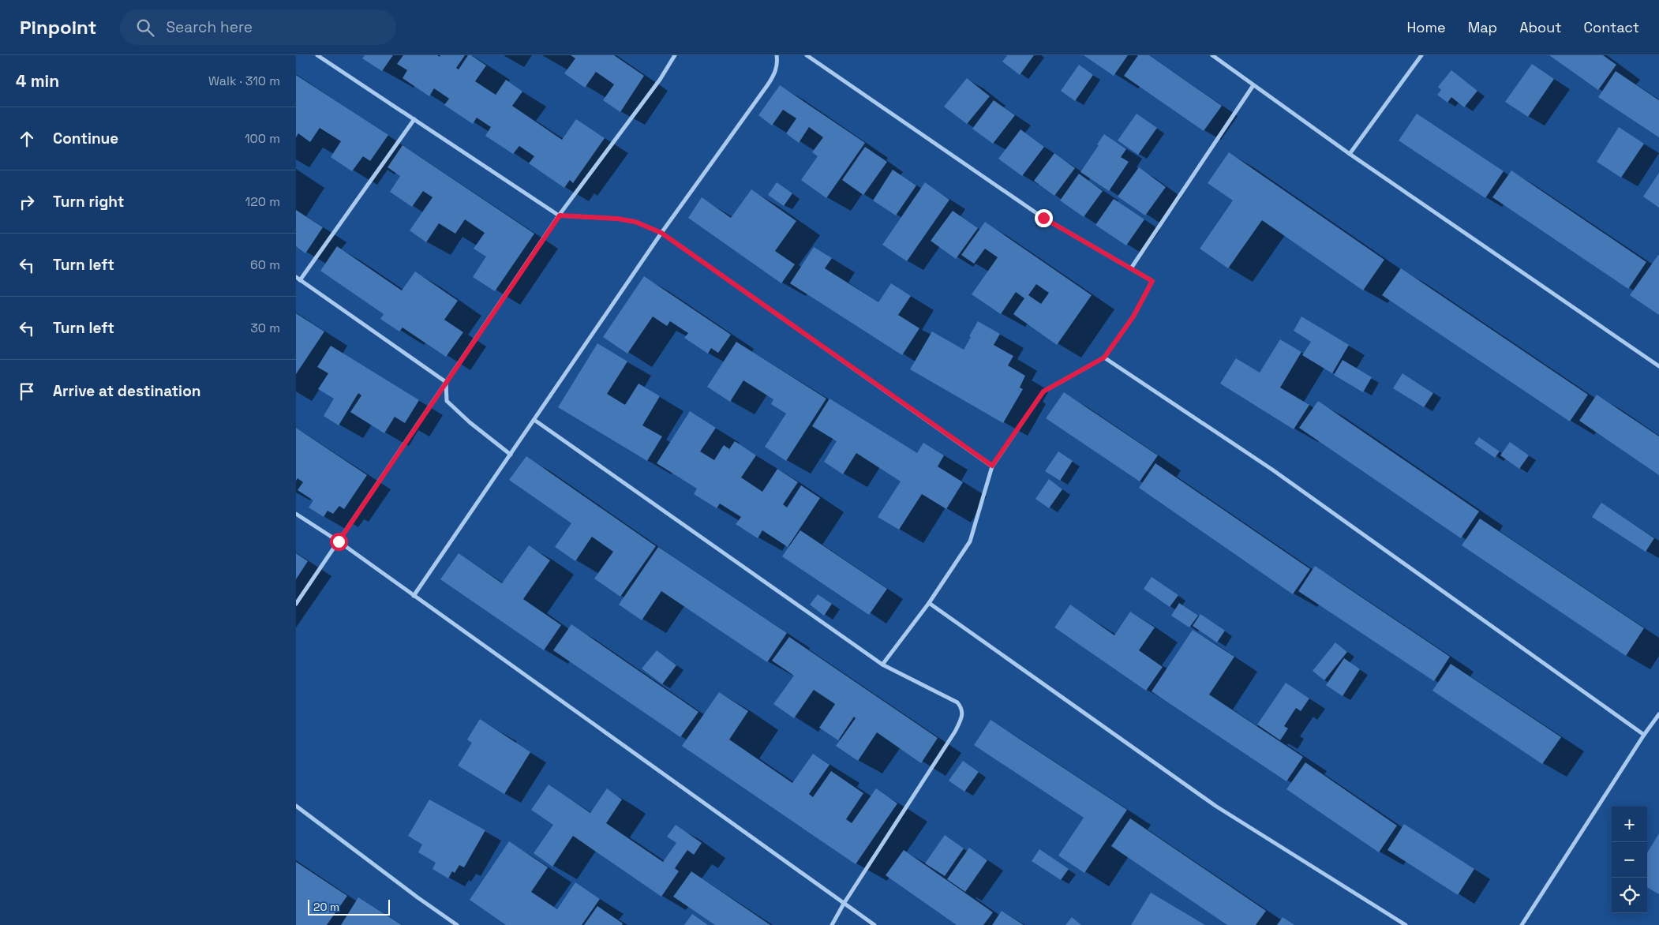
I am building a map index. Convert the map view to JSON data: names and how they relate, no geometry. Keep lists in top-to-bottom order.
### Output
{
  "scale_bar": "20 m",
  "page": {
    "header": "Pinpoint",
    "search": "Search here",
    "nav": [
      "Home",
      "Map",
      "About",
      "Contact"
    ],
    "heading": ["4 min", "Walk · 310 m"],
    "list": [
      ["Continue", "100 m"],
      ["Turn right", "120 m"],
      ["Turn left", "60 m"],
      ["Turn left", "30 m"],
      "Arrive at destination"
    ],
    "map_buttons": ["+", "−"],
    "scale": "20 m"
  }
}
